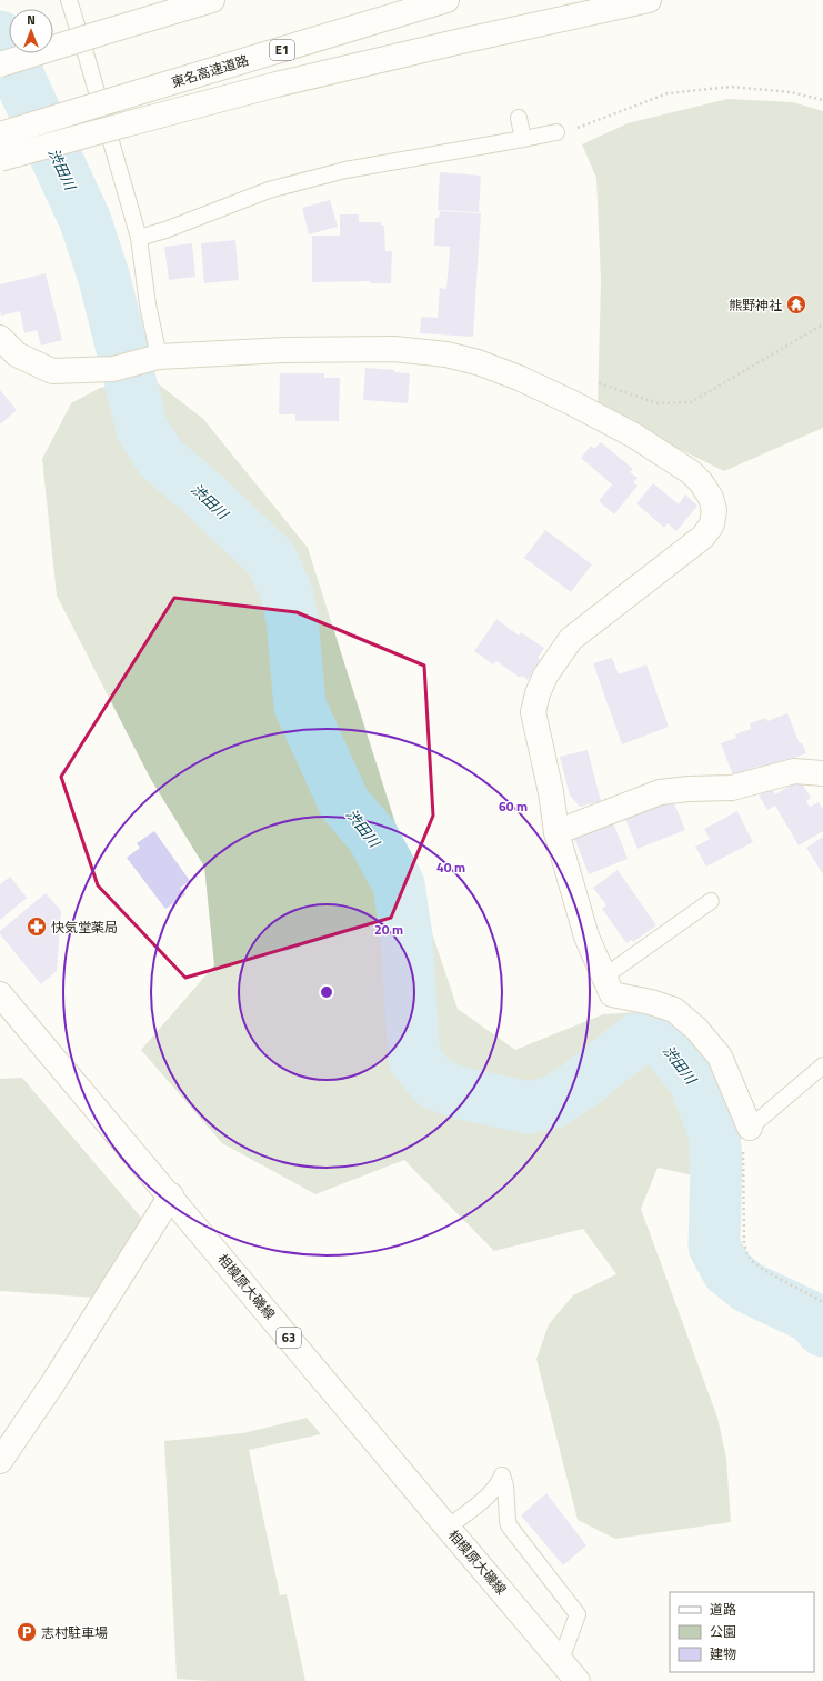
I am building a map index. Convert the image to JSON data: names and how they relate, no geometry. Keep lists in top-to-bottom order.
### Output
{
  "streets": {
    "main road": [
      "E1",
      "東名高速道路",
      "相模原大磯線",
      "63"
    ]
  },
  "water": ["渋田川"],
  "places": {
    "temple": ["熊野神社"],
    "pharmacy": ["快気堂薬局"],
    "parking": ["志村駐車場"]
  },
  "legend": ["道路", "公園", "建物"],
  "north": "top",
  "rings": ["60 m", "40 m", "20 m"]
}
